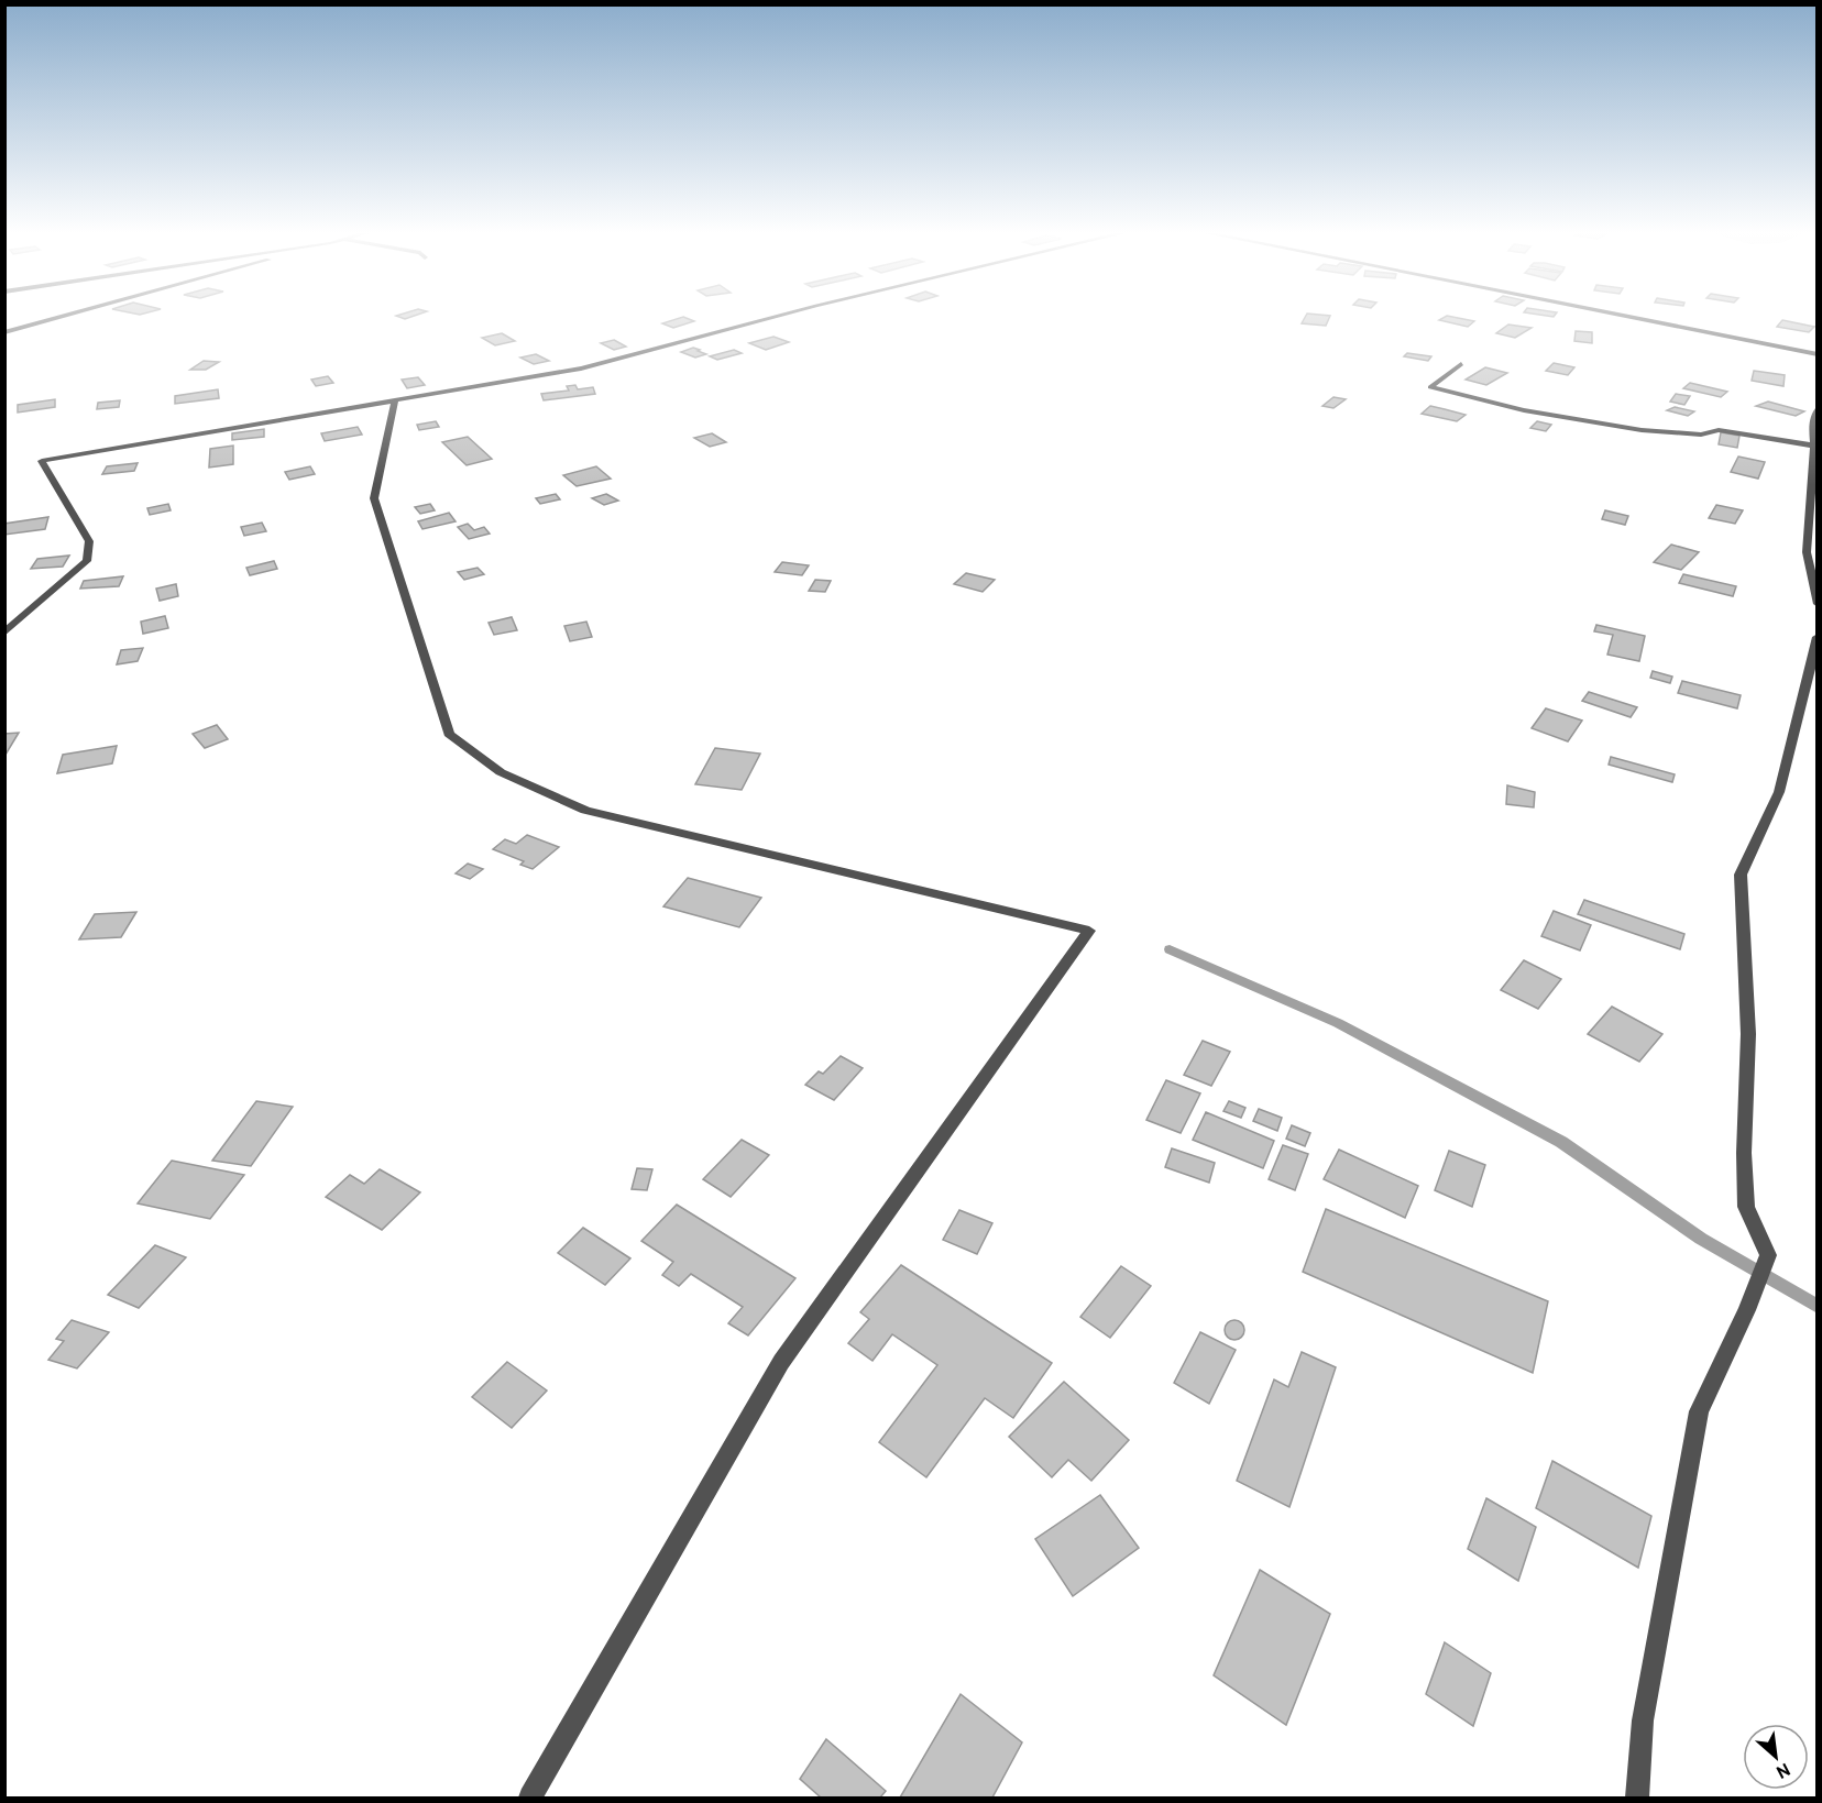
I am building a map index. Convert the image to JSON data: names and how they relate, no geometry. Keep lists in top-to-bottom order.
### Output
{
  "north": "bottom right"
}
